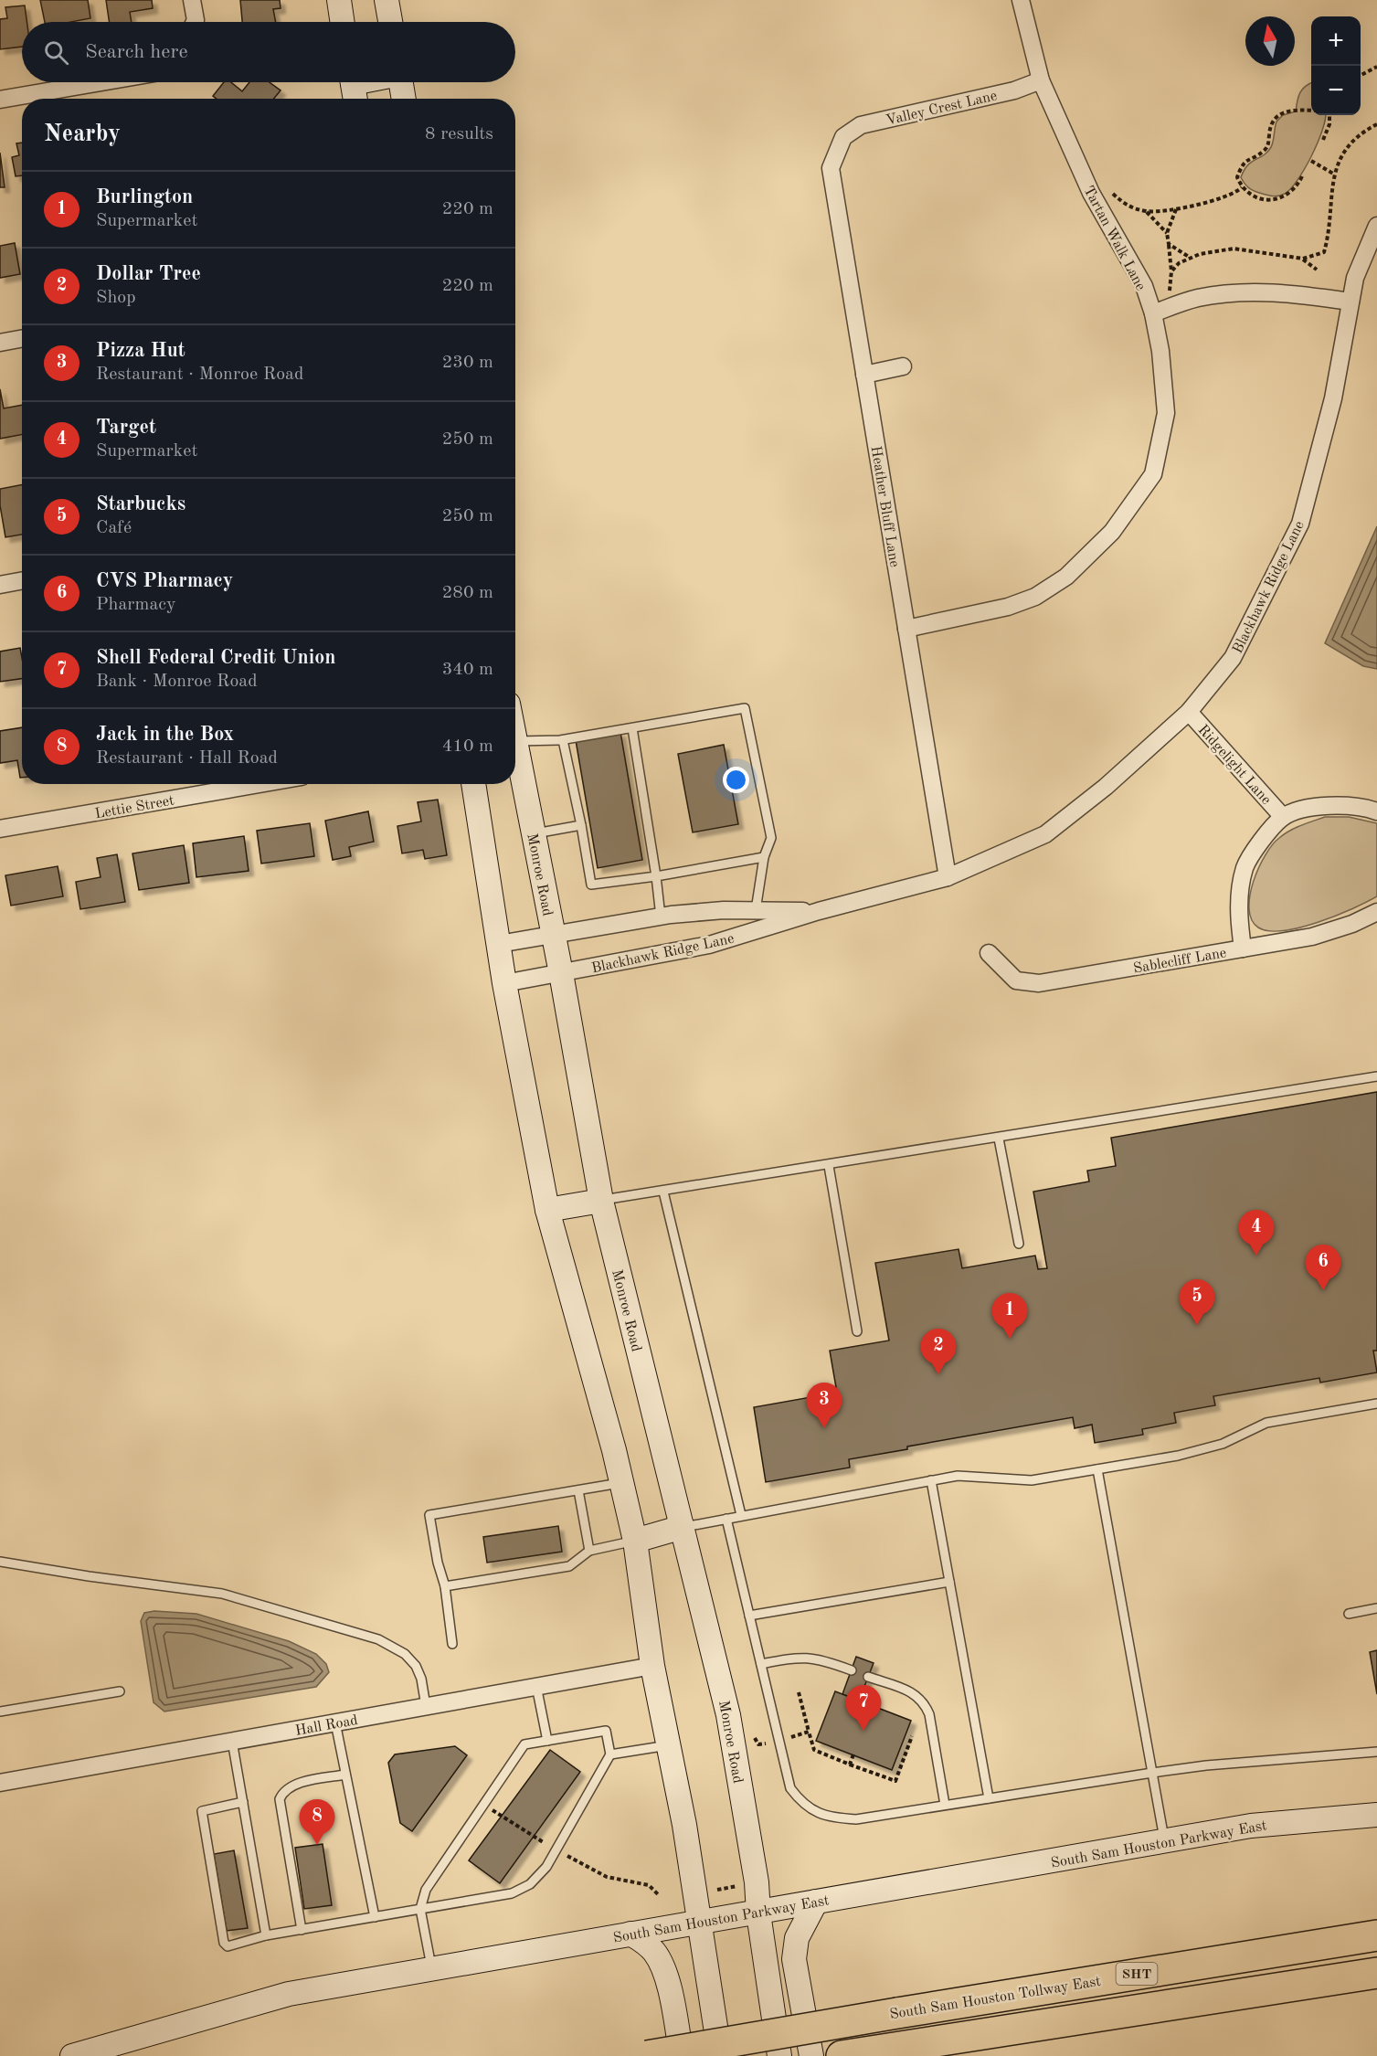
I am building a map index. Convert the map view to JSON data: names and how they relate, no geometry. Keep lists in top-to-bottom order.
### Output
{
  "streets": {
    "highway": ["SHT", "South Sam Houston Tollway East"],
    "main road": ["Monroe Road", "South Sam Houston Parkway East"],
    "street": [
      "Valley Crest Lane",
      "Tartan Walk Lane",
      "Heather Bluff Lane",
      "Blackhawk Ridge Lane",
      "Ridgelight Lane",
      "Lettie Street",
      "Sablecliff Lane",
      "Hall Road"
    ]
  },
  "crossings": [
    ["Valley Crest Lane", "Tartan Walk Lane"],
    ["Valley Crest Lane", "Heather Bluff Lane"],
    ["Tartan Walk Lane", "Heather Bluff Lane"],
    ["Heather Bluff Lane", "Blackhawk Ridge Lane"],
    ["Blackhawk Ridge Lane", "Ridgelight Lane"],
    ["Blackhawk Ridge Lane", "Monroe Road"],
    ["Monroe Road", "South Sam Houston Parkway East"]
  ],
  "north": "top",
  "page": {
    "map_buttons": ["+", "−"],
    "search": "Search here",
    "heading": ["Nearby", "8 results"],
    "list": [
      {
        "mark": "1",
        "name": "Burlington",
        "note": "Supermarket",
        "value": "220 m"
      },
      {
        "mark": "2",
        "name": "Dollar Tree",
        "note": "Shop",
        "value": "220 m"
      },
      {
        "mark": "3",
        "name": "Pizza Hut",
        "note": "Restaurant · Monroe Road",
        "value": "230 m"
      },
      {
        "mark": "4",
        "name": "Target",
        "note": "Supermarket",
        "value": "250 m"
      },
      {
        "mark": "5",
        "name": "Starbucks",
        "note": "Café",
        "value": "250 m"
      },
      {
        "mark": "6",
        "name": "CVS Pharmacy",
        "note": "Pharmacy",
        "value": "280 m"
      },
      {
        "mark": "7",
        "name": "Shell Federal Credit Union",
        "note": "Bank · Monroe Road",
        "value": "340 m"
      },
      {
        "mark": "8",
        "name": "Jack in the Box",
        "note": "Restaurant · Hall Road",
        "value": "410 m"
      }
    ],
    "pins": [
      "4",
      "6",
      "5",
      "1",
      "2",
      "3",
      "7",
      "8"
    ]
  }
}
